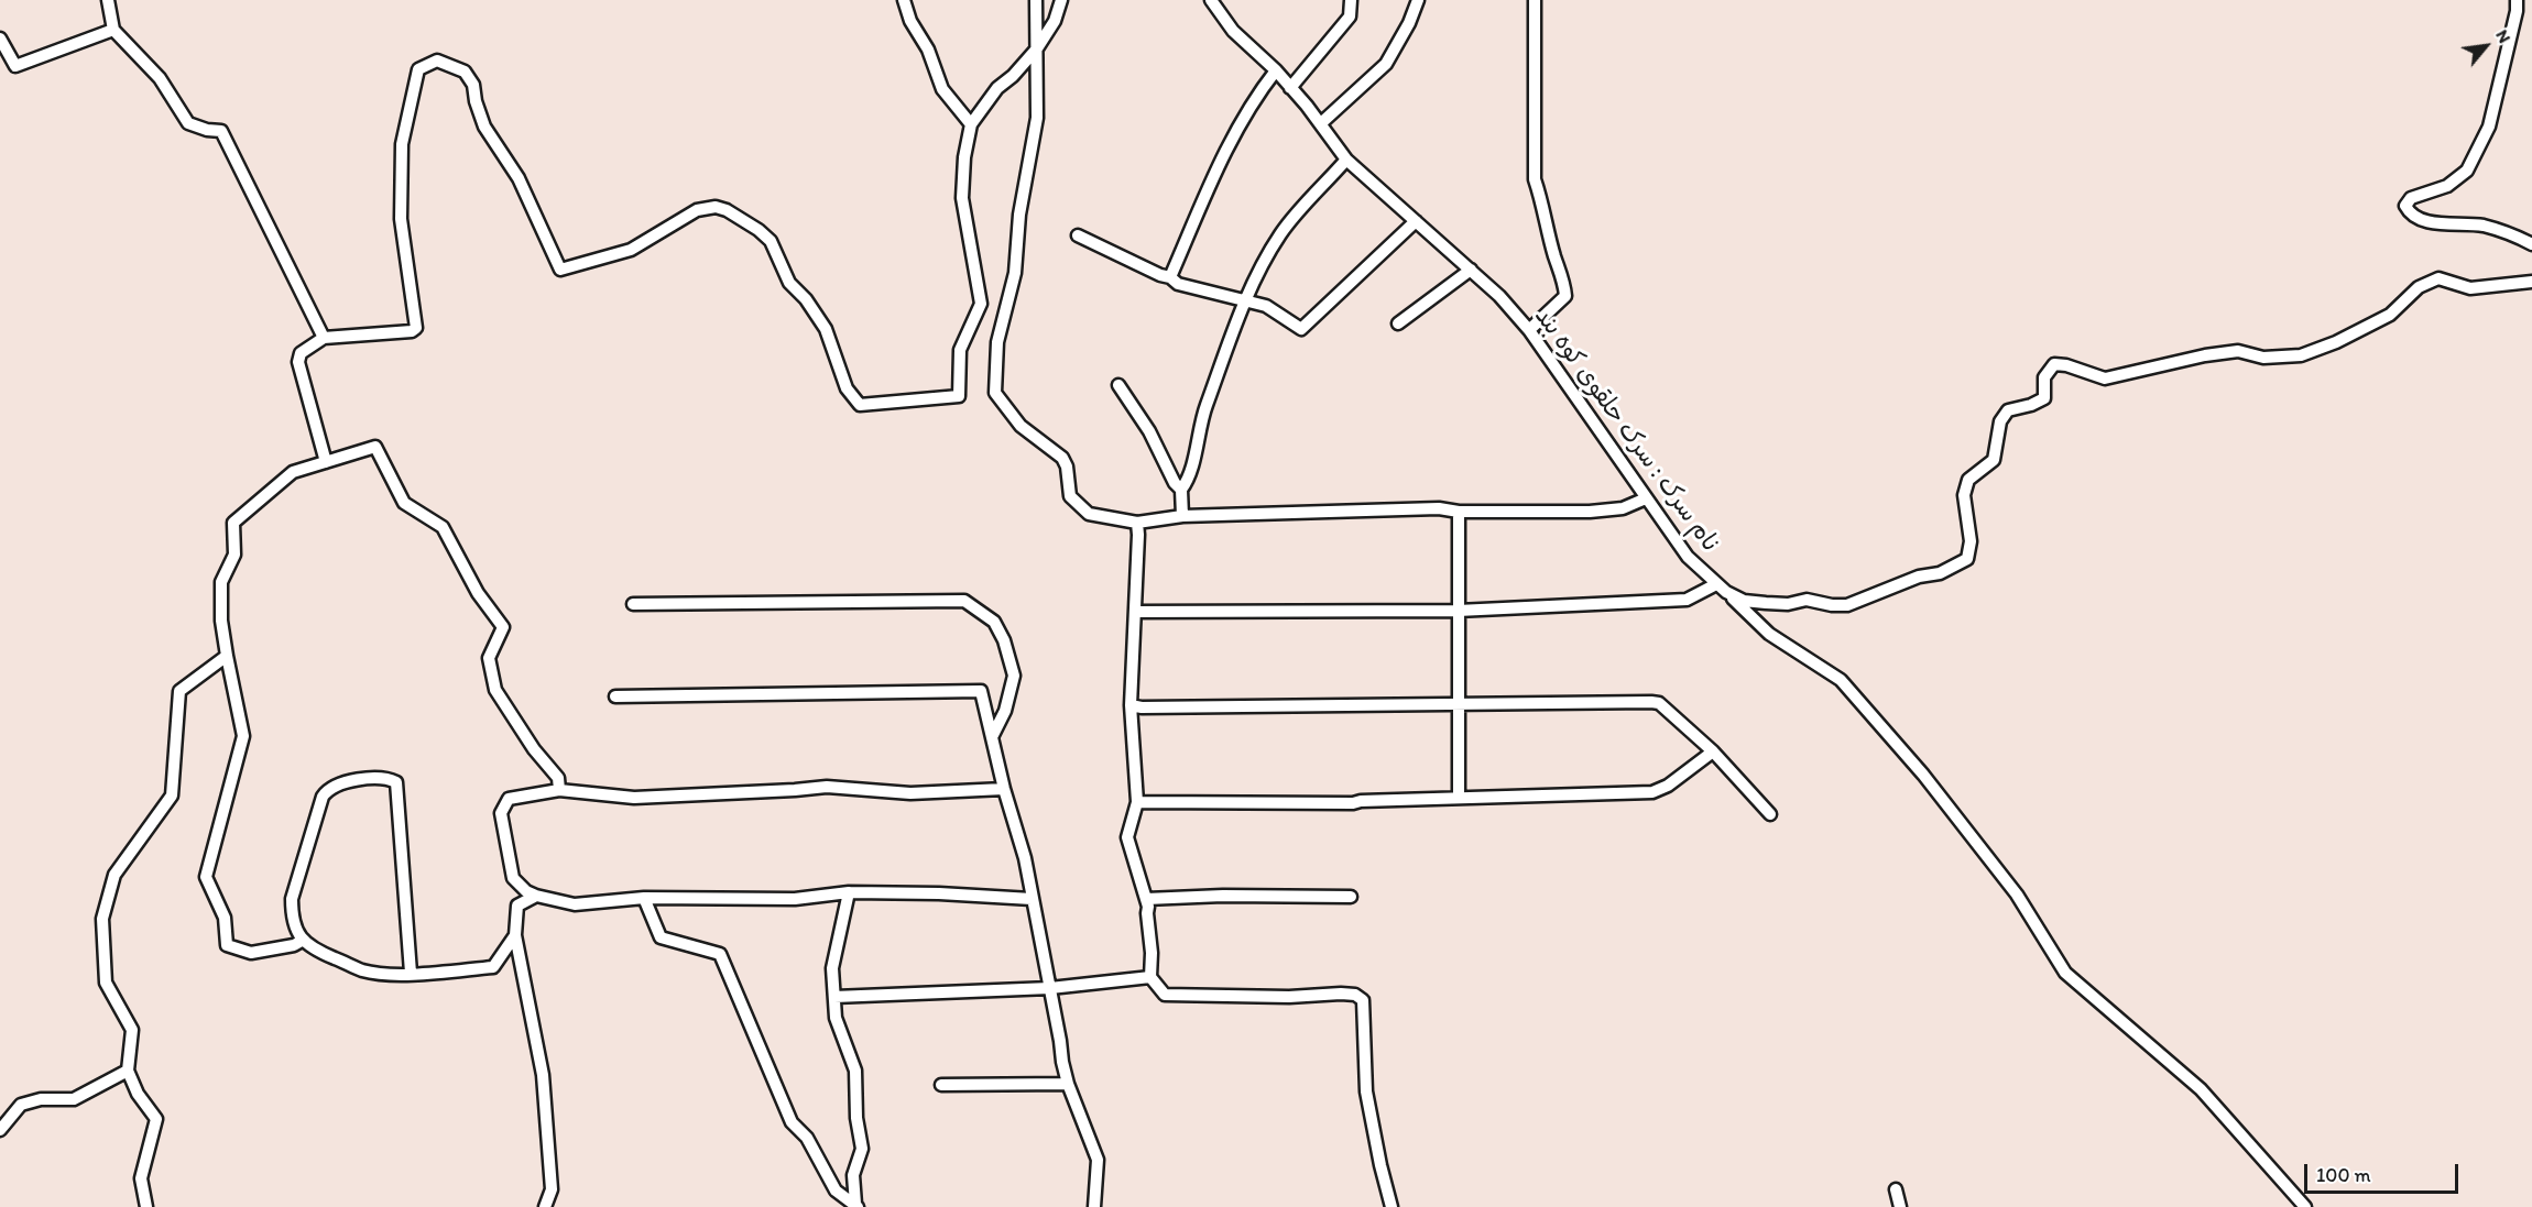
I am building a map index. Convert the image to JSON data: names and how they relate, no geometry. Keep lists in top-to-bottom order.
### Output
{
  "streets": {
    "street": ["نام سرک : سرک حلقوی کوه بند"]
  },
  "scale_bar": "100 m",
  "north": "top right"
}
